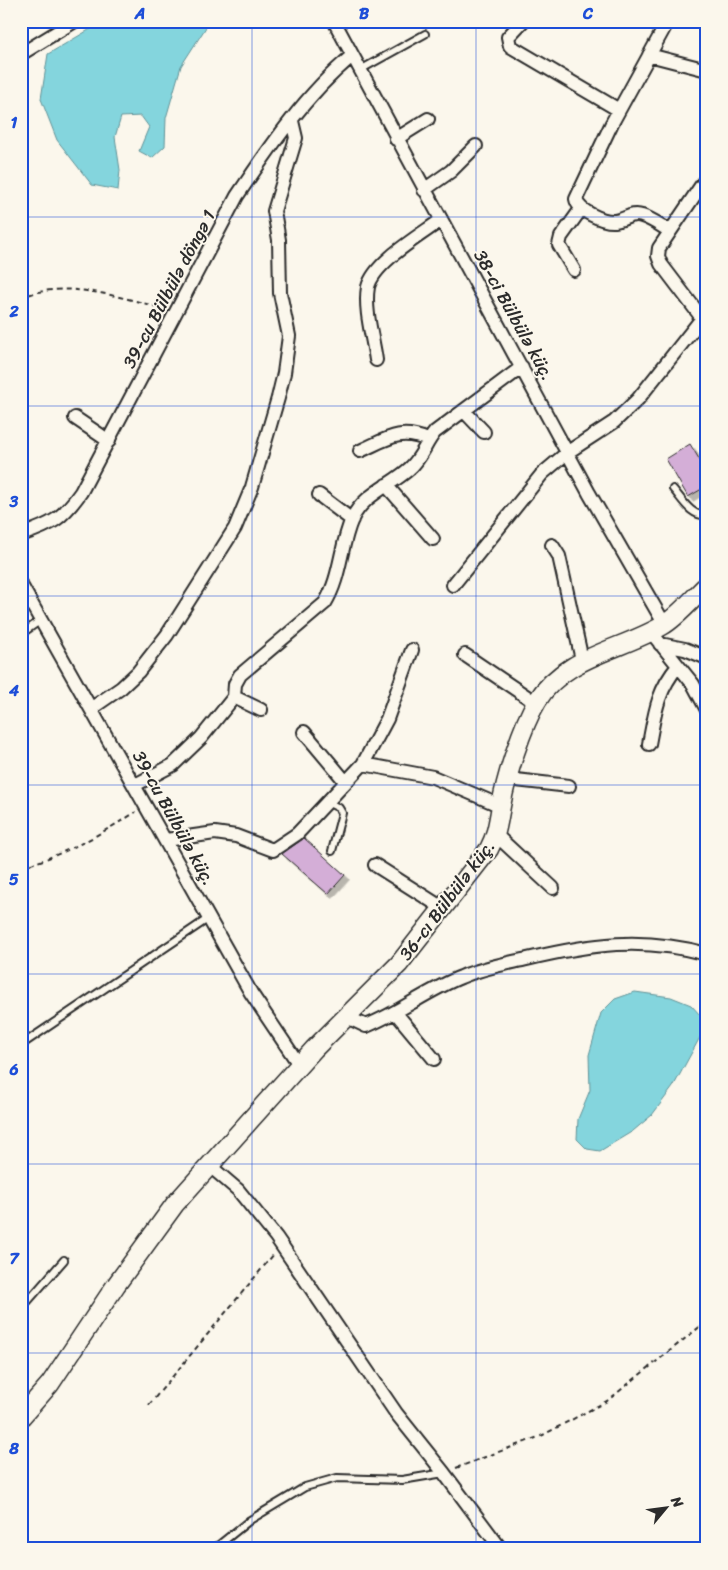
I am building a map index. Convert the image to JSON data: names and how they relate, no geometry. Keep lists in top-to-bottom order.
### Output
{
  "streets": {
    "street": [
      "39-cu Bülbülə döngə 1",
      "38-ci Bülbülə küç.",
      "39-cu Bülbülə küç.",
      "36-cı Bülbülə küç."
    ]
  },
  "crossings": [
    ["39-cu Bülbülə döngə 1", "38-ci Bülbülə küç."],
    ["38-ci Bülbülə küç.", "36-cı Bülbülə küç."],
    ["39-cu Bülbülə küç.", "36-cı Bülbülə küç."]
  ],
  "north": "top right",
  "grid": {
    "columns": ["A", "B", "C"],
    "rows": [
      "1",
      "2",
      "3",
      "4",
      "5",
      "6",
      "7",
      "8"
    ]
  }
}
